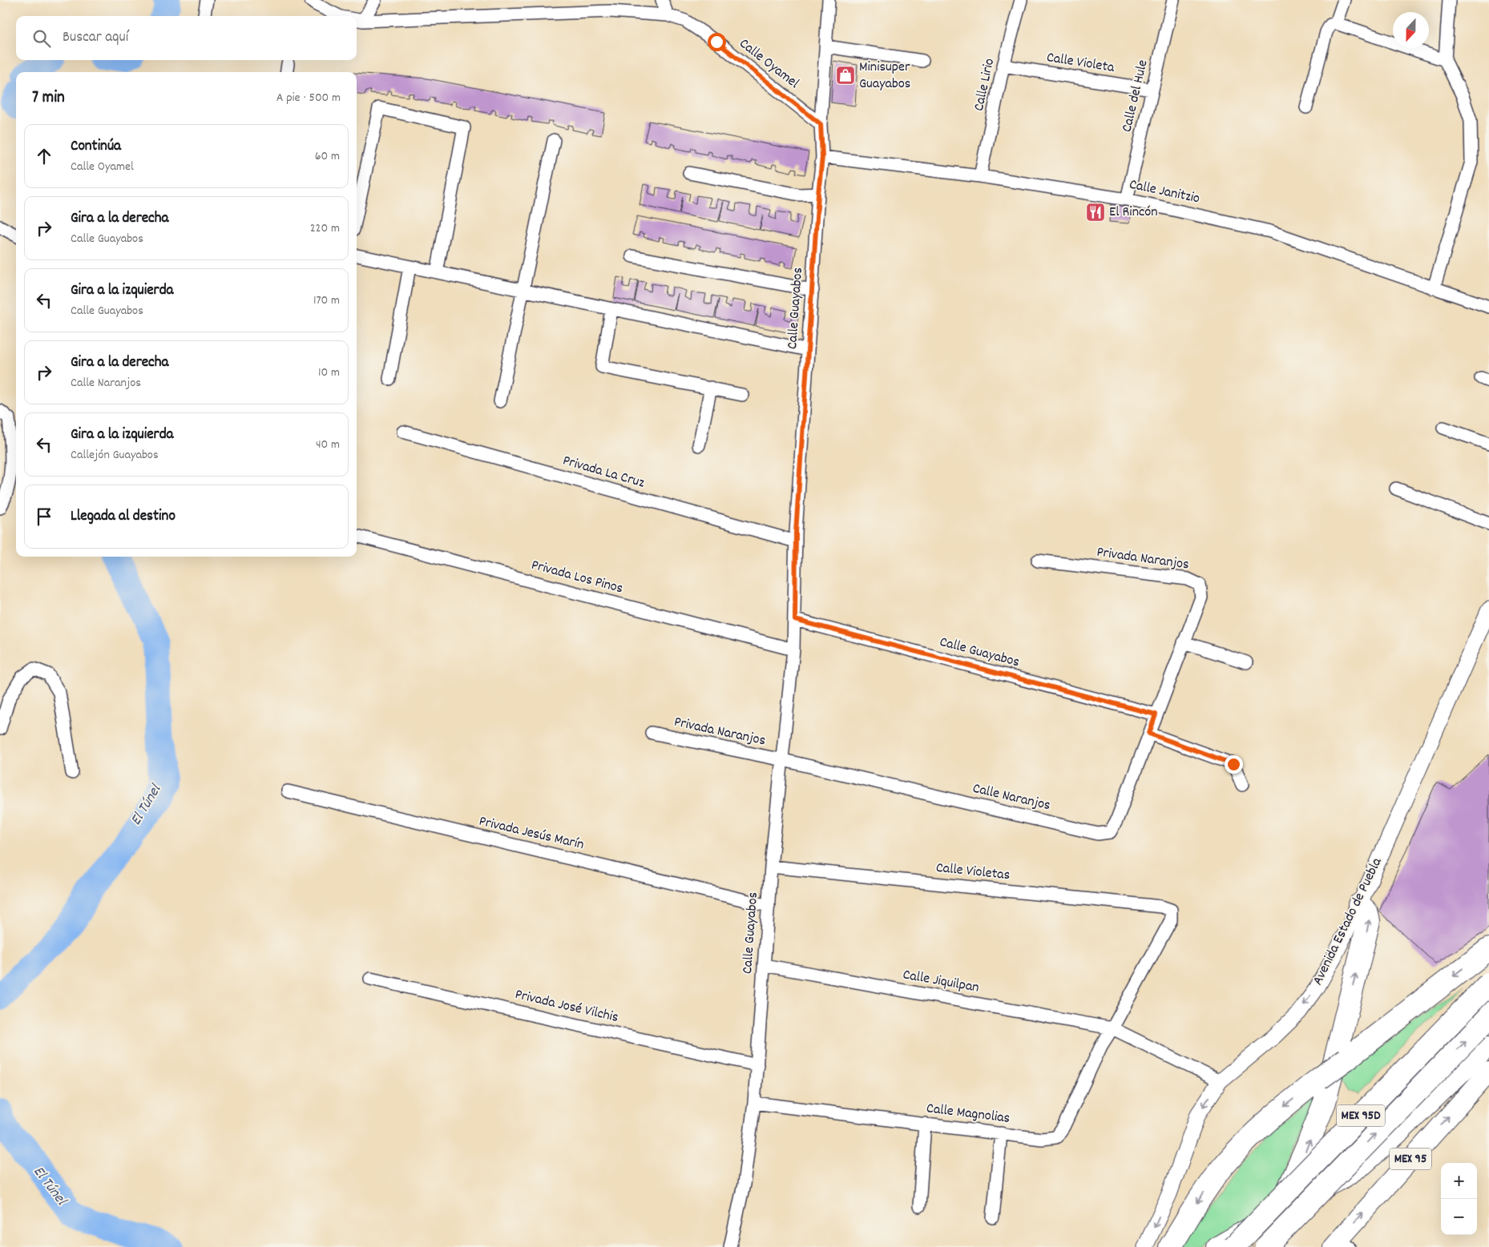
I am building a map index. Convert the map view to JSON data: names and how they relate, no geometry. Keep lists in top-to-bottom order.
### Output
{
  "streets": {
    "highway": ["MEX 95D"],
    "main road": ["MEX 95"],
    "street": [
      "Calle Violeta",
      "Calle Oyamel",
      "Calle Lirio",
      "Calle del Hule",
      "Calle Janitzio",
      "Calle Guayabos",
      "Privada La Cruz",
      "Privada Naranjos",
      "Privada Los Pinos",
      "Calle Naranjos",
      "Privada Jesús Marín",
      "Calle Violetas",
      "Avenida Estado de Puebla",
      "Calle Jiquilpan",
      "Privada José Vilchis",
      "Calle Magnolias"
    ]
  },
  "crossings": [
    ["Calle Violeta", "Calle Lirio"],
    ["Calle Violeta", "Calle del Hule"],
    ["Calle Oyamel", "Calle Guayabos"],
    ["Calle Lirio", "Calle Janitzio"],
    ["Calle del Hule", "Calle Janitzio"],
    ["Calle Janitzio", "Calle Guayabos"],
    ["Calle Guayabos", "Privada La Cruz"],
    ["Calle Guayabos", "Privada Naranjos"],
    ["Calle Guayabos", "Privada Los Pinos"],
    ["Calle Guayabos", "Calle Naranjos"],
    ["Calle Guayabos", "Privada Jesús Marín"],
    ["Calle Guayabos", "Calle Violetas"],
    ["Calle Guayabos", "Calle Jiquilpan"],
    ["Calle Guayabos", "Privada José Vilchis"],
    ["Calle Guayabos", "Calle Magnolias"],
    ["Privada Naranjos", "Calle Naranjos"],
    ["Calle Violetas", "Calle Jiquilpan"],
    ["Calle Violetas", "Calle Magnolias"],
    ["Avenida Estado de Puebla", "Calle Jiquilpan"],
    ["Calle Jiquilpan", "Calle Magnolias"]
  ],
  "one_way": ["Avenida Estado de Puebla"],
  "water": ["El Túnel"],
  "places": {
    "shop": ["Minisuper Guayabos"],
    "restaurant": ["El Rincón"]
  },
  "north": "bottom",
  "page": {
    "search": "Buscar aquí",
    "heading": ["7 min", "A pie · 500 m"],
    "list": [
      ["Continúa", "Calle Oyamel", "60 m"],
      ["Gira a la derecha", "Calle Guayabos", "220 m"],
      ["Gira a la izquierda", "Calle Guayabos", "170 m"],
      ["Gira a la derecha", "Calle Naranjos", "10 m"],
      ["Gira a la izquierda", "Callejón Guayabos", "40 m"],
      "Llegada al destino"
    ],
    "map_buttons": ["+", "−"]
  }
}
